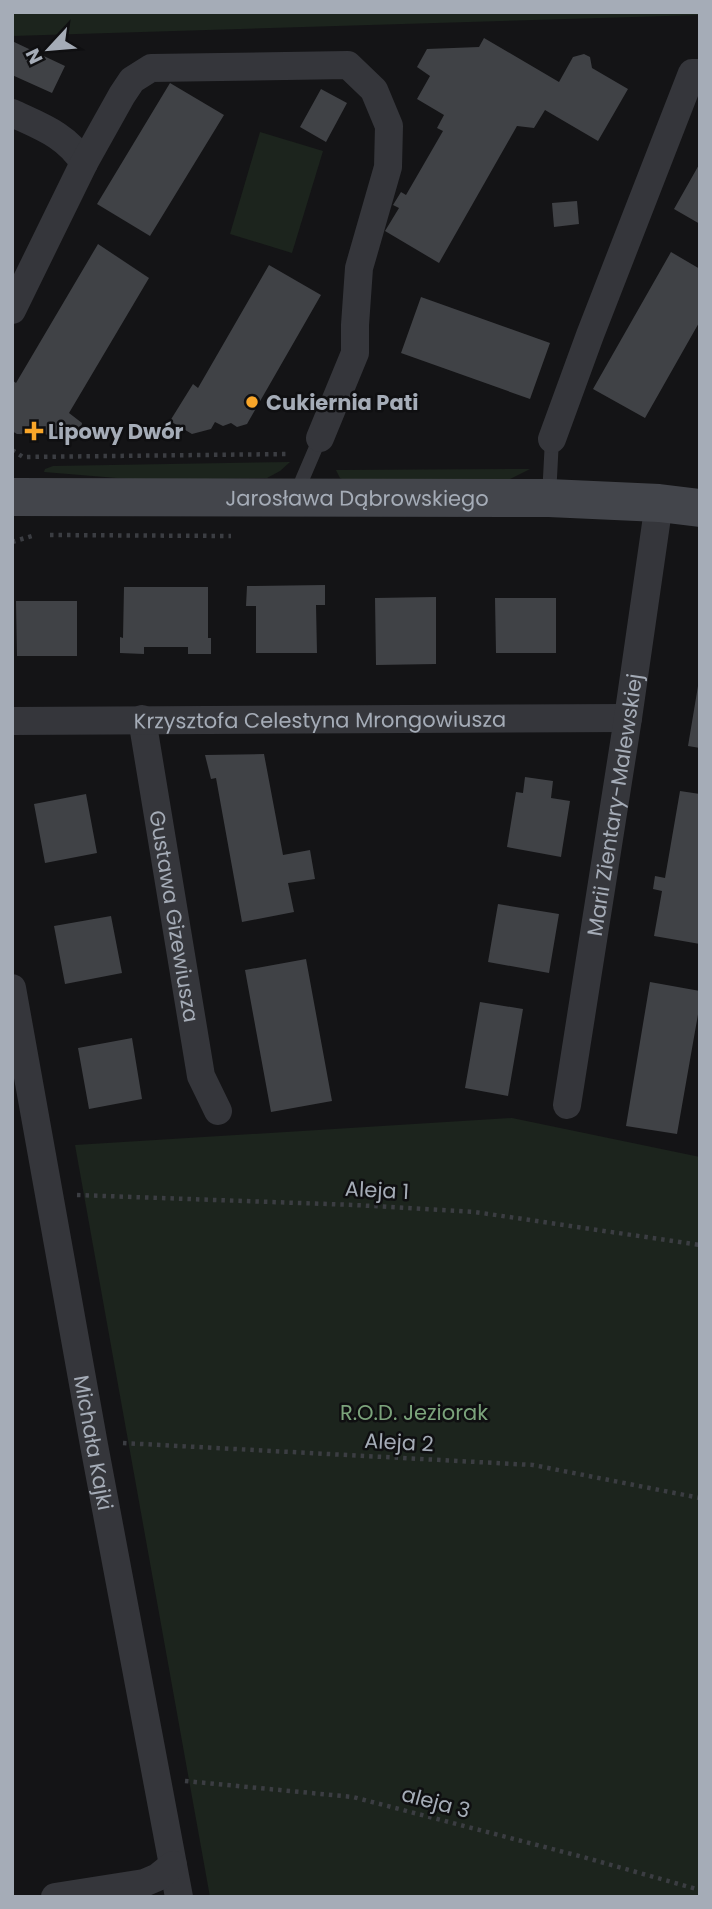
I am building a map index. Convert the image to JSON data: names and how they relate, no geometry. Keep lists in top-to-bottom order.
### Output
{
  "streets": {
    "street": [
      "Jarosława Dąbrowskiego",
      "Krzysztofa Celestyna Mrongowiusza",
      "Marii Zientary-Malewskiej",
      "Gustawa Gizewiusza",
      "Michała Kajki"
    ],
    "path": ["Aleja 1", "Aleja 2", "aleja 3"]
  },
  "crossings": [
    ["Jarosława Dąbrowskiego", "Marii Zientary-Malewskiej"],
    ["Krzysztofa Celestyna Mrongowiusza", "Marii Zientary-Malewskiej"],
    ["Krzysztofa Celestyna Mrongowiusza", "Gustawa Gizewiusza"],
    ["Aleja 1", "Michała Kajki"],
    ["Aleja 2", "Michała Kajki"],
    ["Michała Kajki", "aleja 3"]
  ],
  "parks": ["R.O.D. Jeziorak"],
  "places": {
    "other": ["Cukiernia Pati"],
    "health": ["Lipowy Dwór"]
  },
  "north": "bottom left"
}
